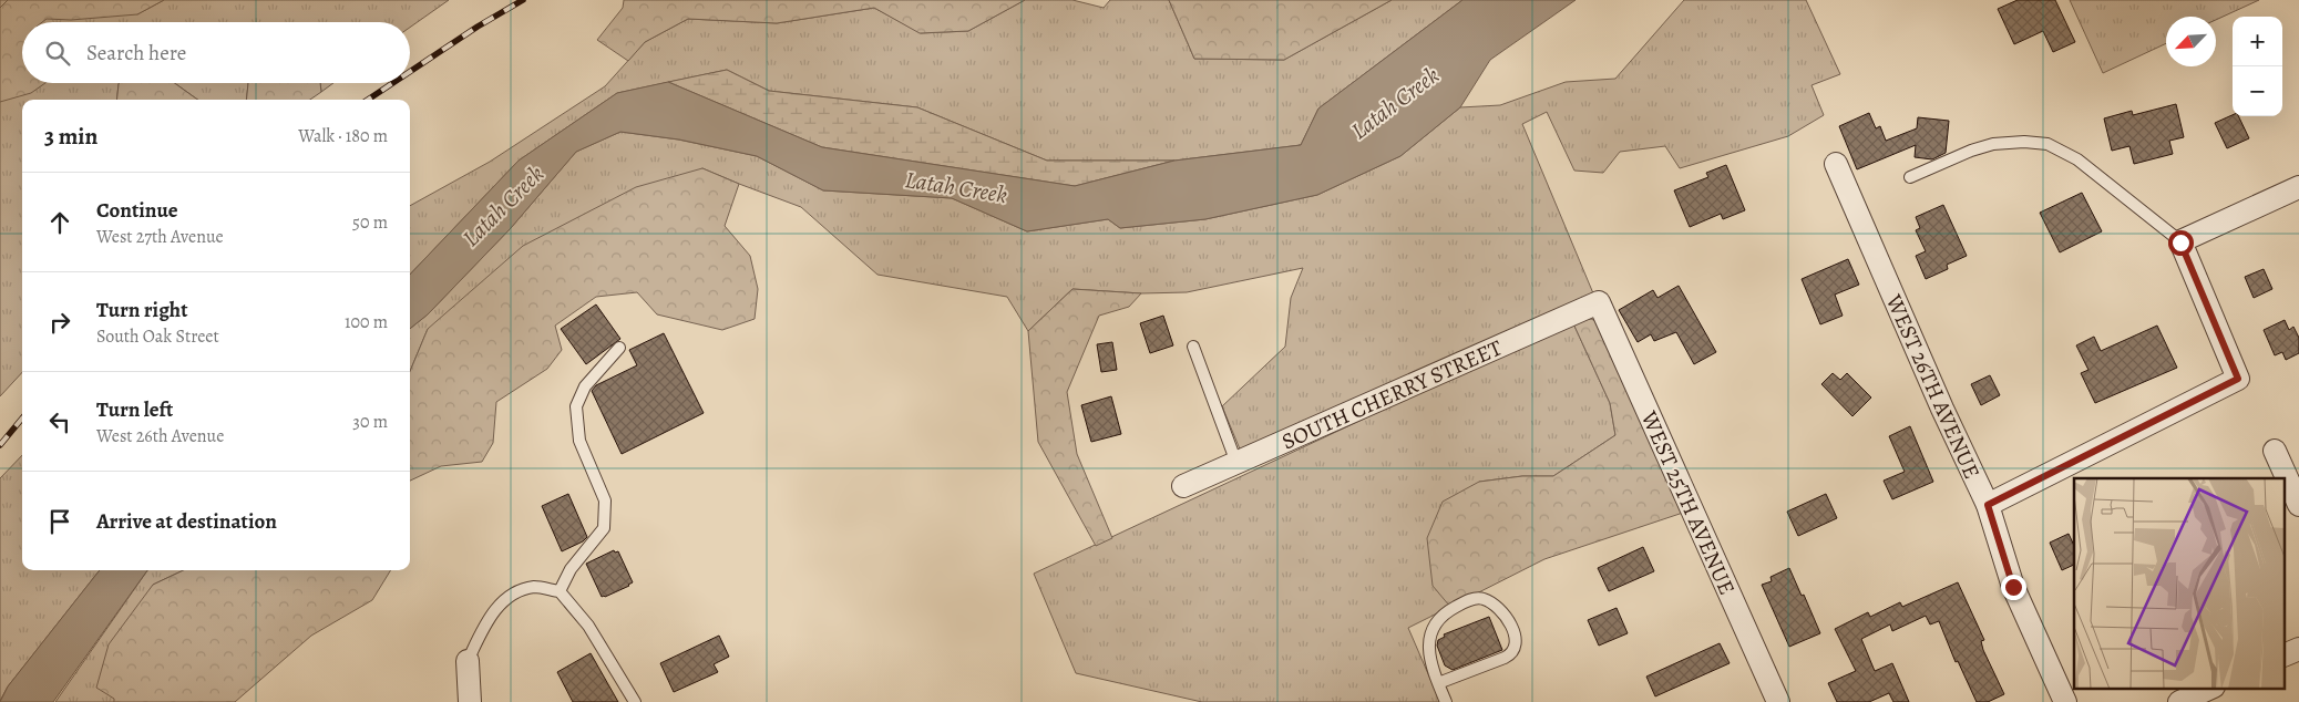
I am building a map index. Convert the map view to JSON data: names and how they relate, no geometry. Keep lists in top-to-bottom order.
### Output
{
  "streets": {
    "street": ["WEST 26TH AVENUE", "SOUTH CHERRY STREET", "WEST 25TH AVENUE"]
  },
  "crossings": [
    ["SOUTH CHERRY STREET", "WEST 25TH AVENUE"]
  ],
  "water": ["Latah Creek"],
  "north": "bottom left",
  "page": {
    "map_buttons": ["+", "−"],
    "search": "Search here",
    "heading": ["3 min", "Walk · 180 m"],
    "list": [
      ["Continue", "West 27th Avenue", "50 m"],
      ["Turn right", "South Oak Street", "100 m"],
      ["Turn left", "West 26th Avenue", "30 m"],
      "Arrive at destination"
    ]
  }
}
